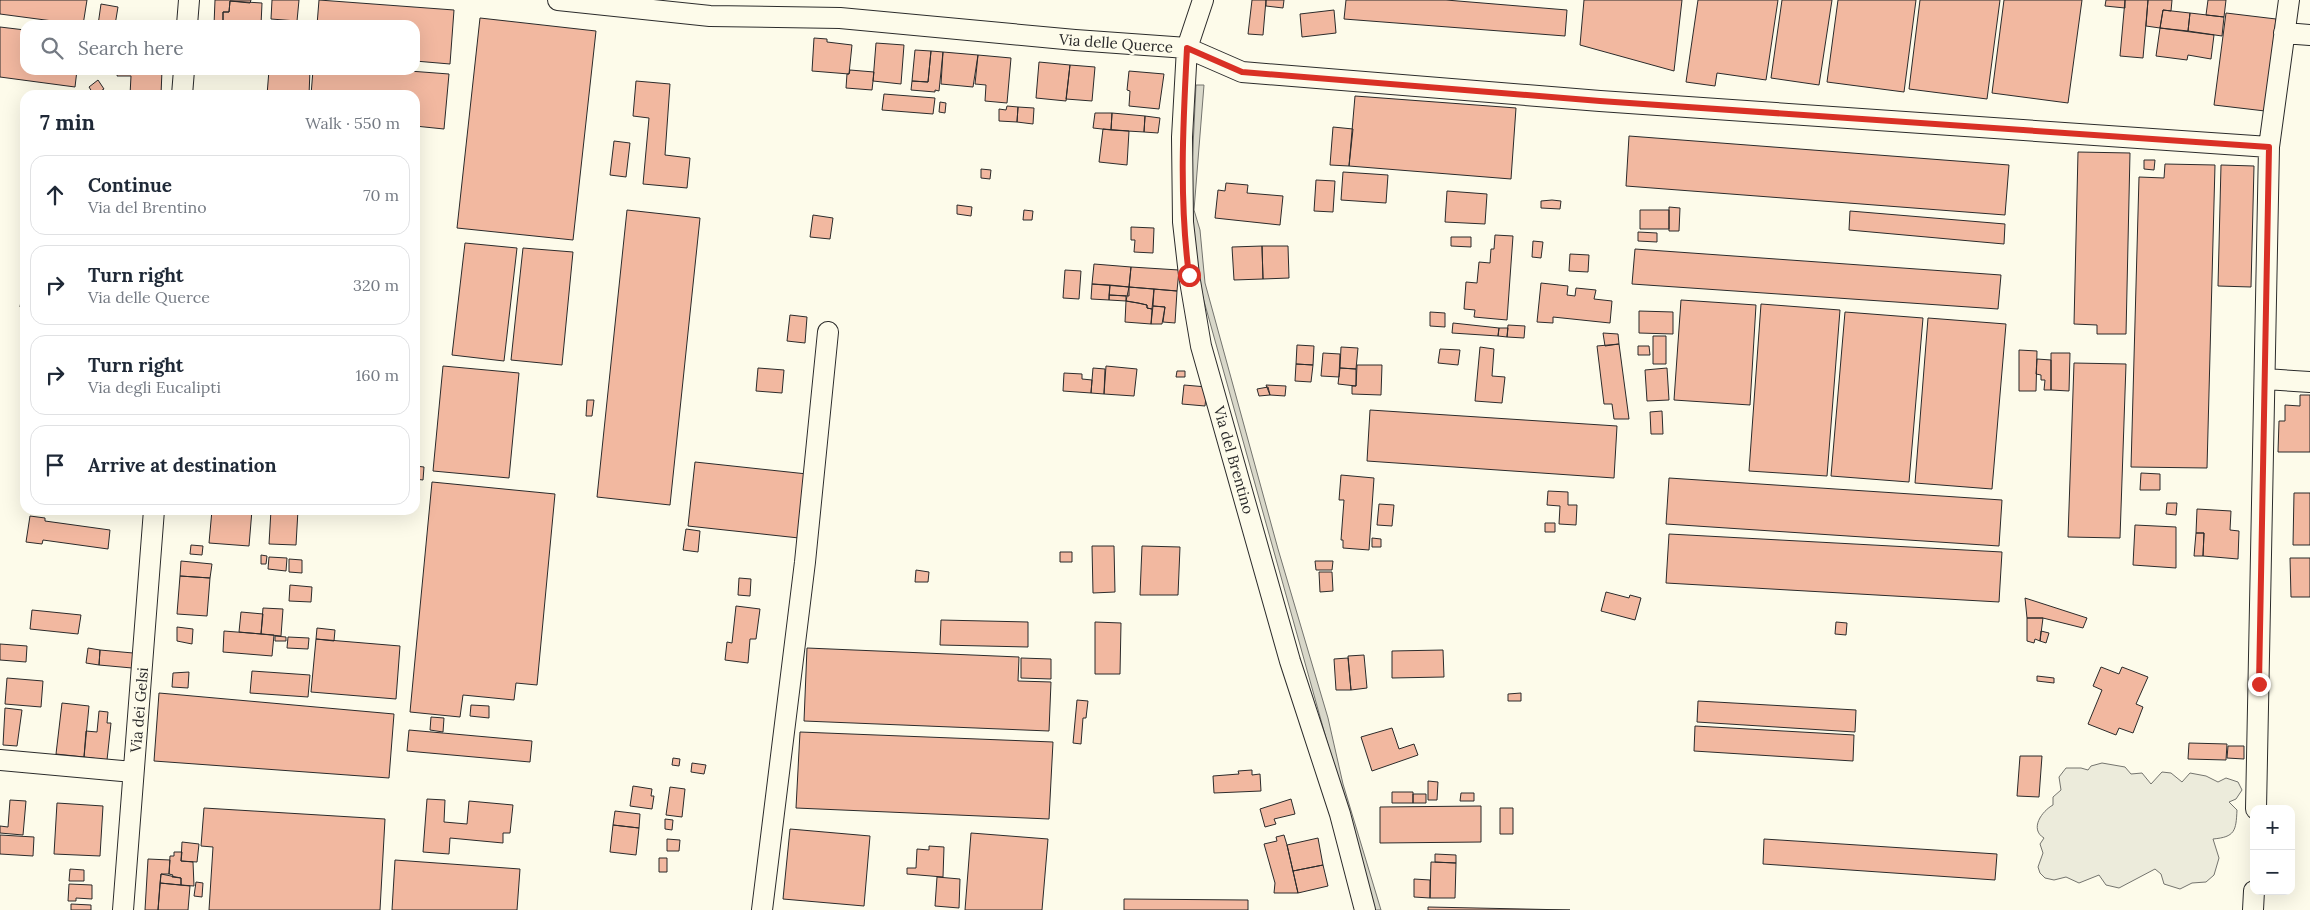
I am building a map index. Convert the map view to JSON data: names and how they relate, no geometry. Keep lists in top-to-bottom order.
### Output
{
  "streets": {
    "street": ["Via delle Querce", "Via del Brentino", "Via dei Gelsi"]
  },
  "crossings": [
    ["Via delle Querce", "Via del Brentino"]
  ],
  "page": {
    "search": "Search here",
    "heading": ["7 min", "Walk · 550 m"],
    "list": [
      ["Continue", "Via del Brentino", "70 m"],
      ["Turn right", "Via delle Querce", "320 m"],
      ["Turn right", "Via degli Eucalipti", "160 m"],
      "Arrive at destination"
    ],
    "map_buttons": ["+", "−"]
  }
}
